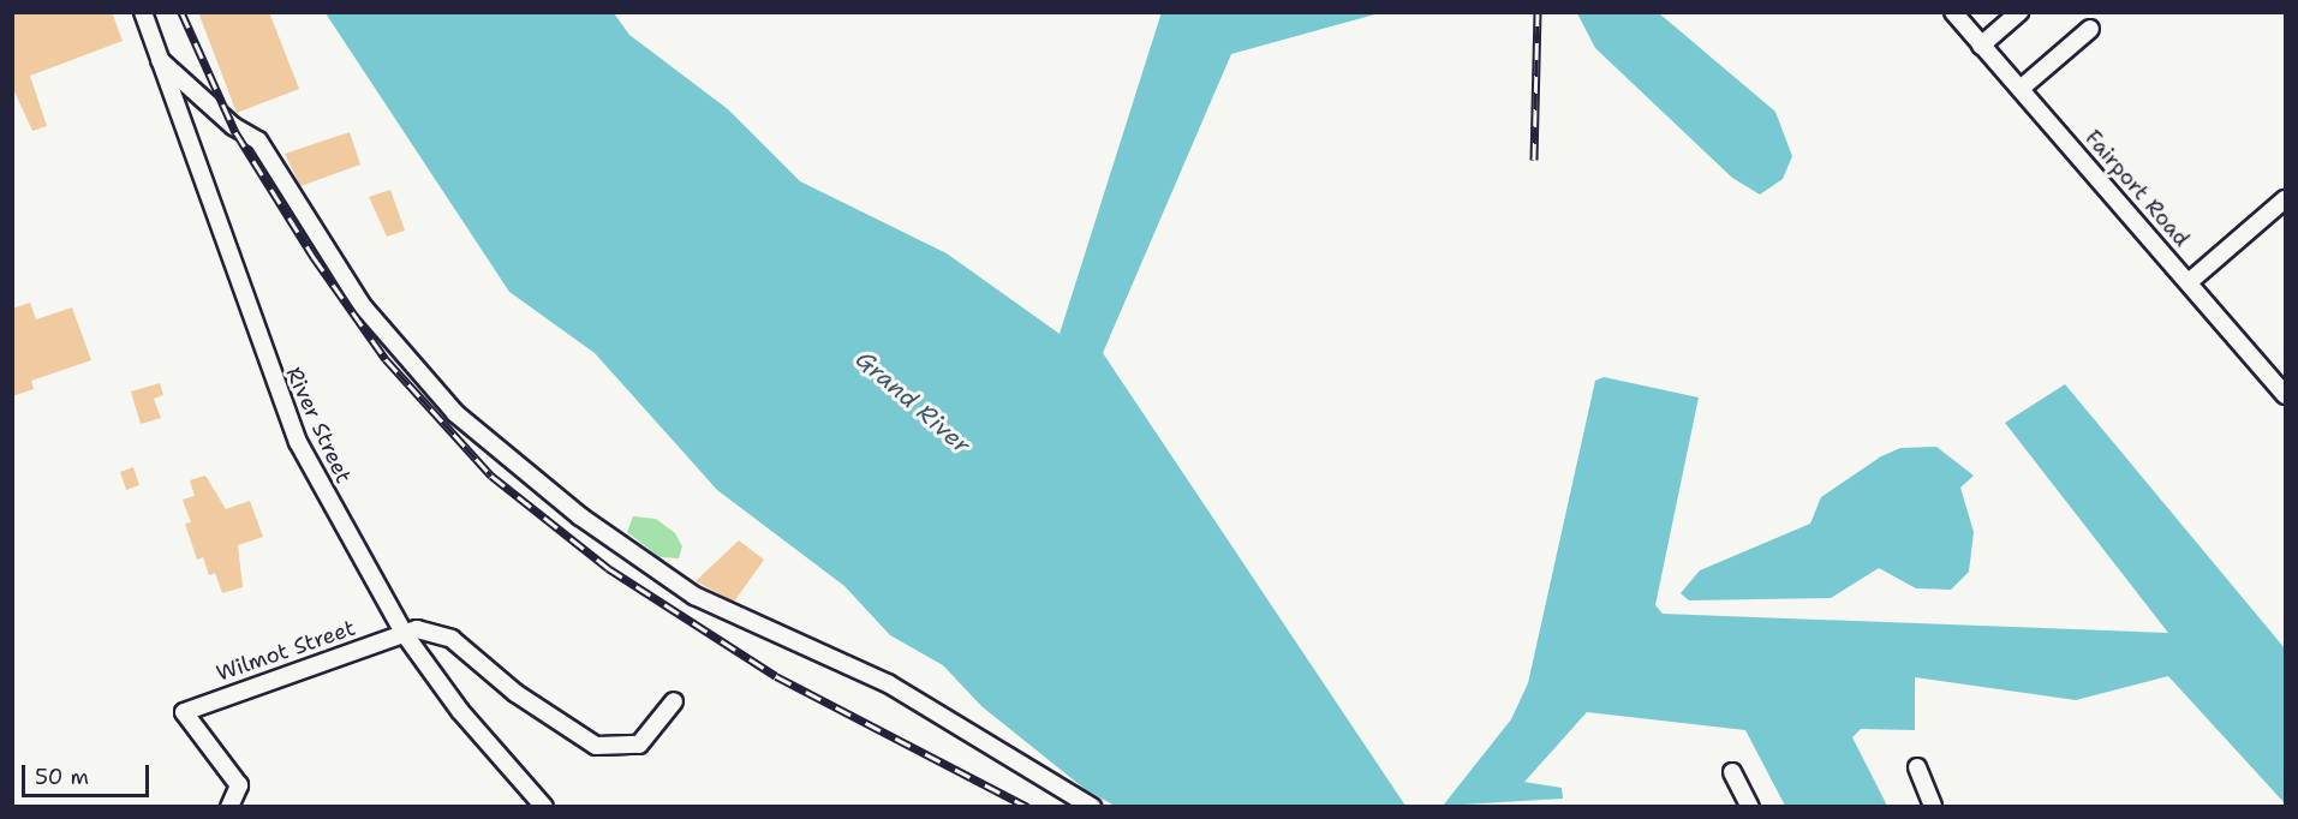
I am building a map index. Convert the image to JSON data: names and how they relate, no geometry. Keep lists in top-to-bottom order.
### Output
{
  "streets": {
    "street": ["Fairport Road", "River Street", "Wilmot Street"]
  },
  "crossings": [
    ["River Street", "Wilmot Street"]
  ],
  "water": ["Grand River"],
  "scale_bar": "50 m"
}
